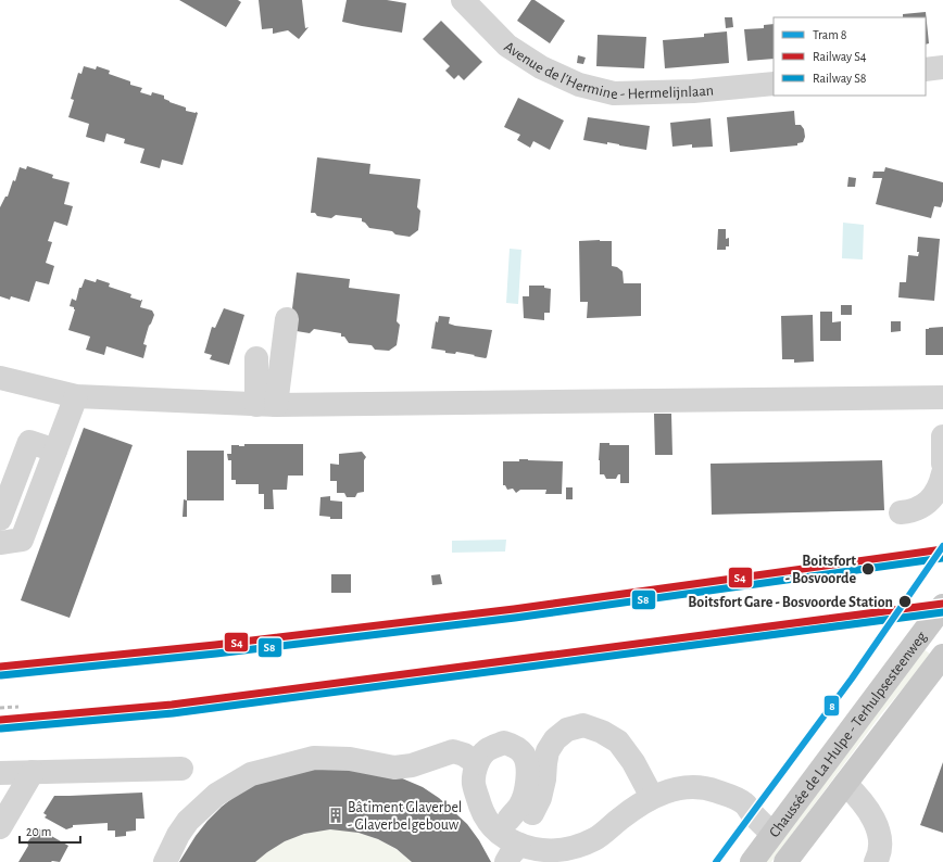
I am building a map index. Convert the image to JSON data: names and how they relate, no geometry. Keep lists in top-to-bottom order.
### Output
{
  "streets": {
    "main road": ["Chaussée de La Hulpe - Terhulpsesteenweg"],
    "street": ["Avenue de l'Hermine - Hermelijnlaan"]
  },
  "places": {
    "other": ["Boitsfort - Bosvoorde", "Boitsfort Gare - Bosvoorde Station"],
    "building": ["Bâtiment Glaverbel - Glaverbelgebouw"]
  },
  "lines": ["tram line 8", "rail line S4", "rail line S8"],
  "legend": ["Tram 8", "Railway S4", "Railway S8"],
  "scale_bar": "20 m"
}
